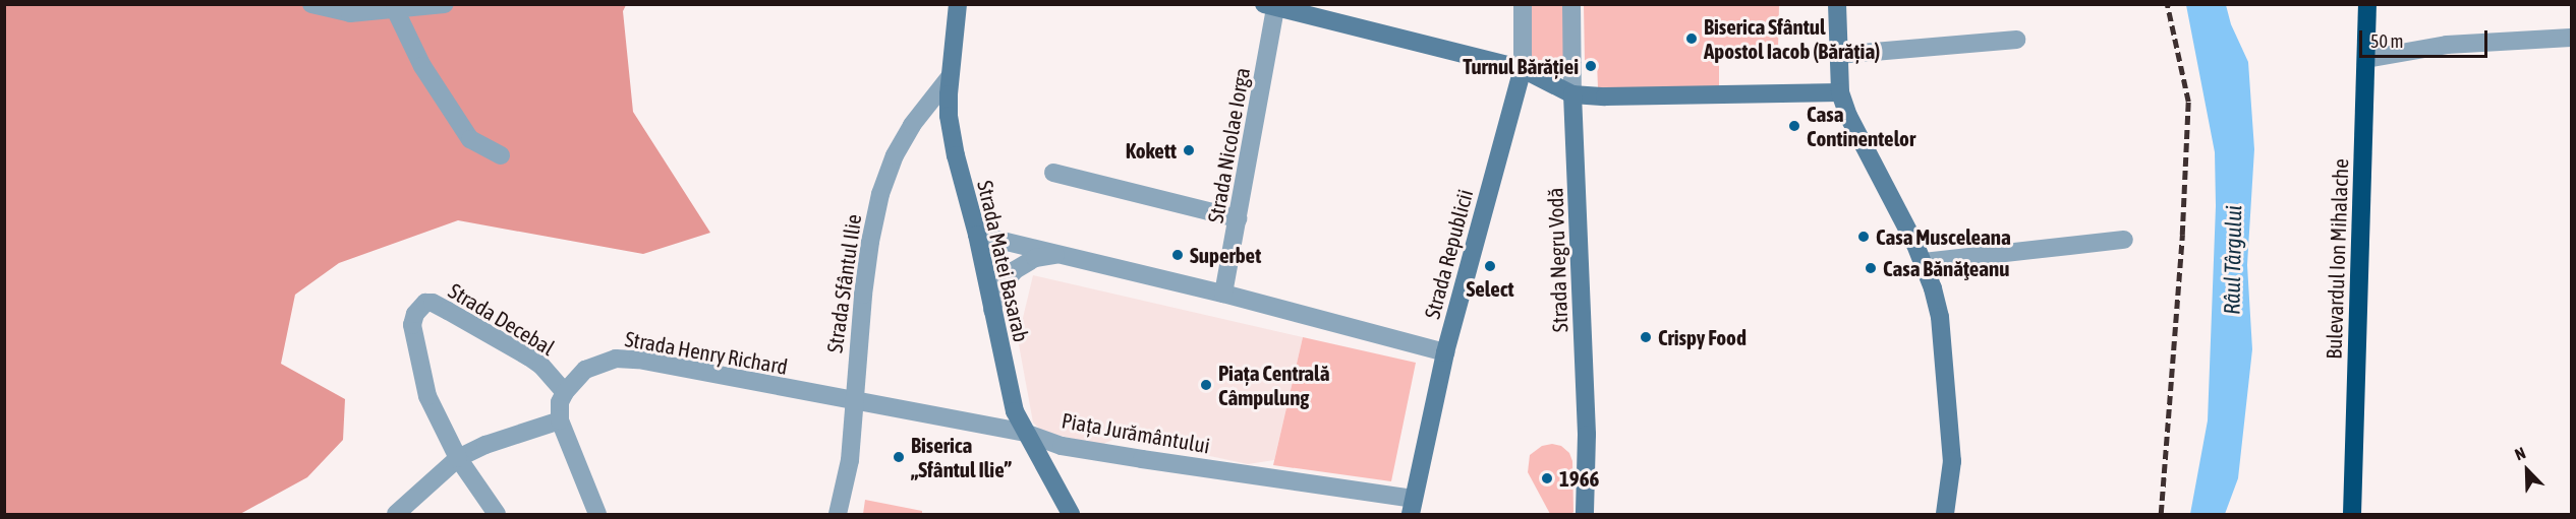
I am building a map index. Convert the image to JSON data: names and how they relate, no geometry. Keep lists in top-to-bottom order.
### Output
{
  "streets": {
    "highway": ["Bulevardul Ion Mihalache"],
    "street": [
      "Strada Nicolae Iorga",
      "Strada Republicii",
      "Strada Negru Vodă",
      "Strada Matei Basarab",
      "Strada Sfântul Ilie",
      "Strada Decebal",
      "Strada Henry Richard",
      "Piața Jurământului"
    ]
  },
  "crossings": [
    ["Strada Republicii", "Piața Jurământului"],
    ["Strada Matei Basarab", "Strada Sfântul Ilie"],
    ["Strada Matei Basarab", "Piața Jurământului"],
    ["Strada Sfântul Ilie", "Strada Henry Richard"],
    ["Strada Sfântul Ilie", "Piața Jurământului"],
    ["Strada Decebal", "Strada Henry Richard"],
    ["Strada Henry Richard", "Piața Jurământului"]
  ],
  "water": ["Râul Târgului"],
  "places": [
    "Biserica Sfântul Apostol Iacob (Bărăția)",
    "Turnul Bărăției",
    "Casa Continentelor",
    "Kokett",
    "Casa Musceleana",
    "Superbet",
    "Select",
    "Casa Bănăţeanu",
    "Crispy Food",
    "Piața Centrală Câmpulung",
    "Biserica „Sfântul Ilie”",
    "1966"
  ],
  "scale_bar": "50 m",
  "north": "top left"
}
